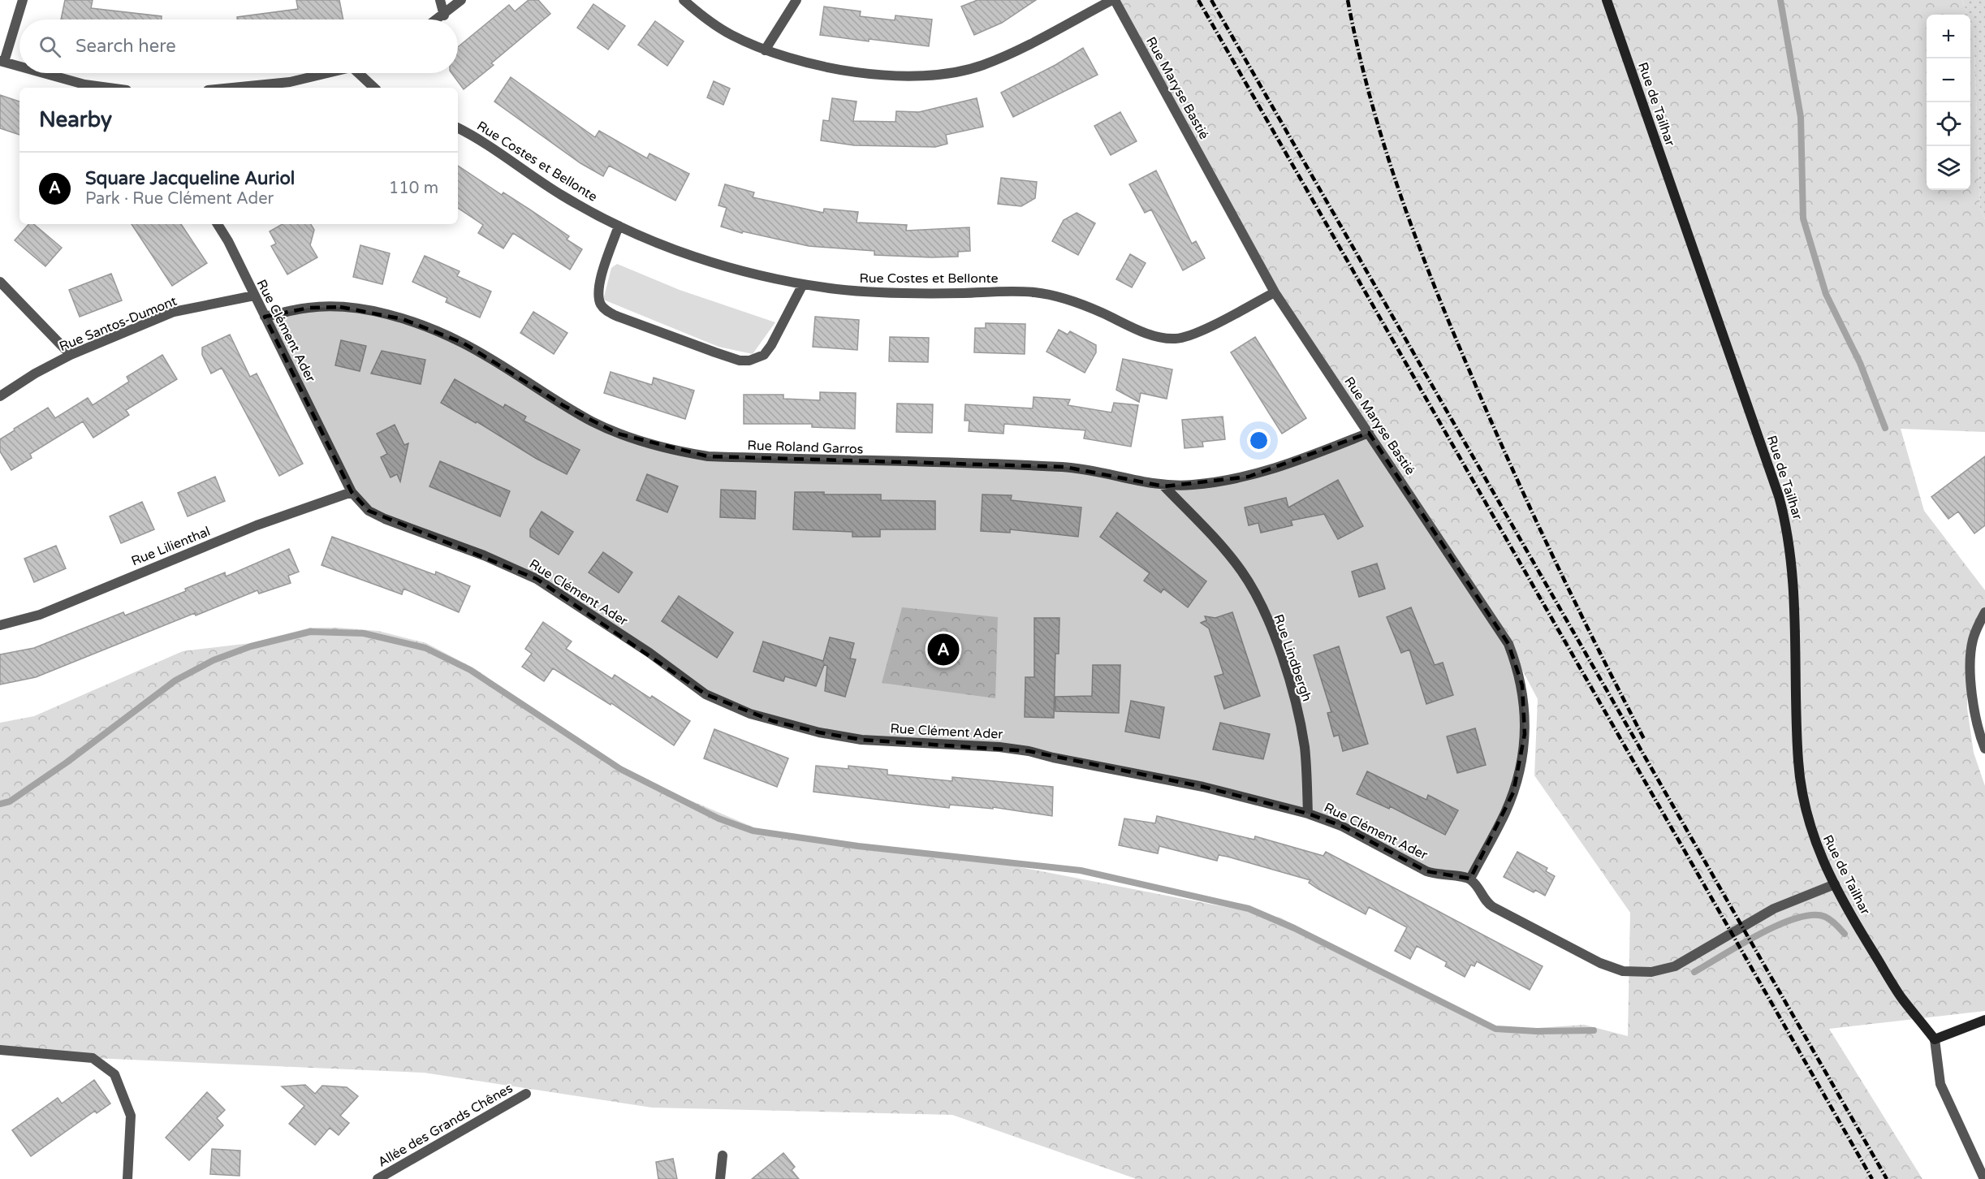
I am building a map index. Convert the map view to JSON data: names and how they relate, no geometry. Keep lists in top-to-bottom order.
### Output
{
  "streets": {
    "street": [
      "Rue Maryse Bastié",
      "Rue de Tailhar",
      "Rue Costes et Bellonte",
      "Rue Santos-Dumont",
      "Rue Clément Ader",
      "Rue Roland Garros",
      "Rue Lilienthal",
      "Rue Lindbergh",
      "Allée des Grands Chênes"
    ]
  },
  "crossings": [
    ["Rue Maryse Bastié", "Rue Costes et Bellonte"],
    ["Rue Maryse Bastié", "Rue Clément Ader"],
    ["Rue Maryse Bastié", "Rue Roland Garros"],
    ["Rue Santos-Dumont", "Rue Clément Ader"],
    ["Rue Clément Ader", "Rue Roland Garros"],
    ["Rue Clément Ader", "Rue Lilienthal"],
    ["Rue Clément Ader", "Rue Lindbergh"],
    ["Rue Roland Garros", "Rue Lindbergh"]
  ],
  "page": {
    "map_buttons": ["+", "−"],
    "search": "Search here",
    "heading": "Nearby",
    "list": [
      {
        "mark": "A",
        "name": "Square Jacqueline Auriol",
        "note": "Park · Rue Clément Ader",
        "value": "110 m"
      }
    ],
    "pins": "A"
  }
}
